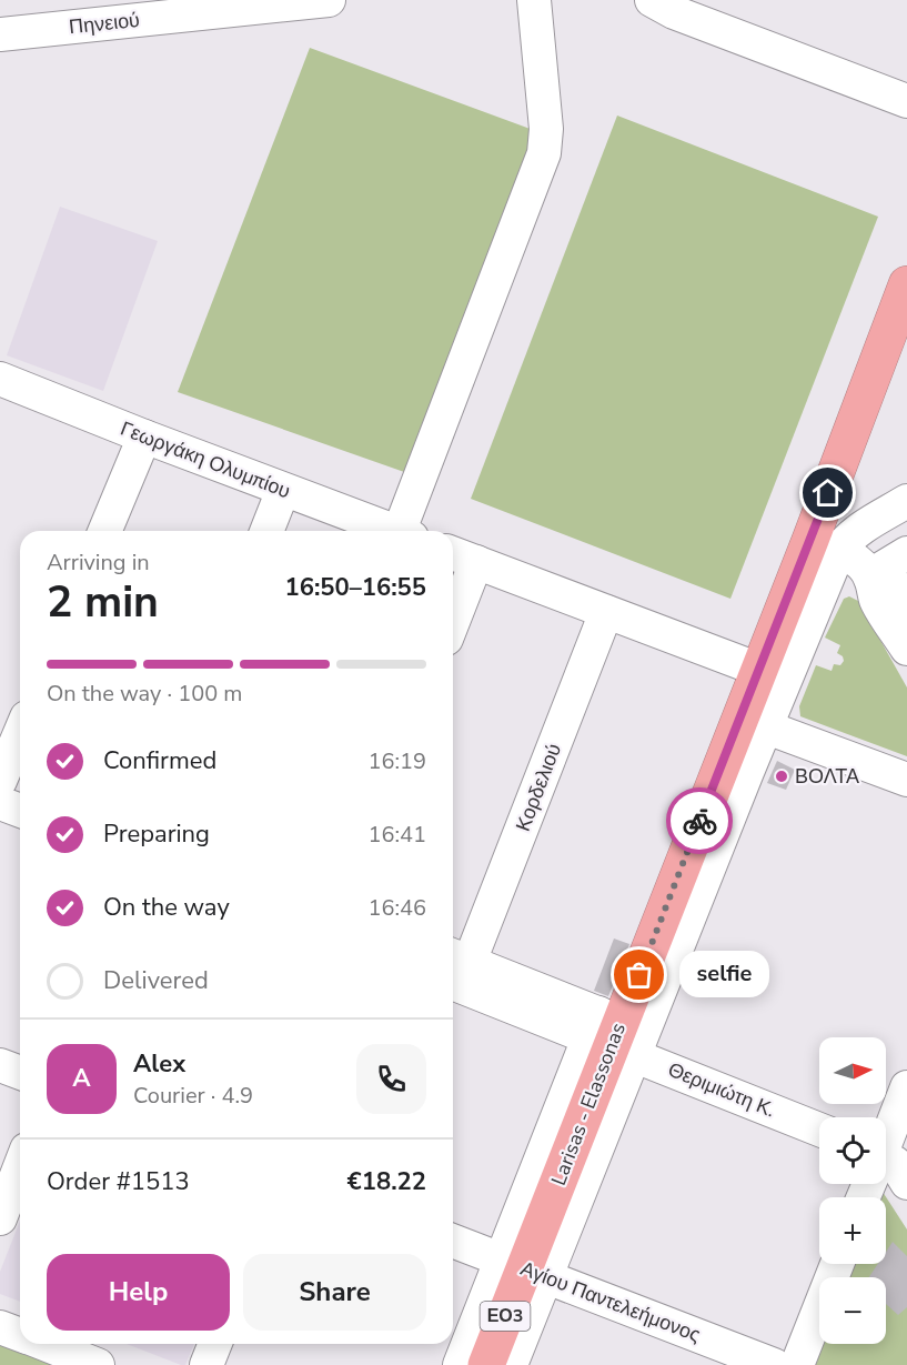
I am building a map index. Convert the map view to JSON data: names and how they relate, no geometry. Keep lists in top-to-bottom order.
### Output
{
  "streets": {
    "highway": ["Larisas - Elassonas", "ΕΟ3"],
    "street": [
      "Πηνειού",
      "Γεωργάκη Ολυμπίου",
      "Κορδελιού",
      "Θεριμιώτη Κ.",
      "Αγίου Παντελεήμονος"
    ]
  },
  "crossings": [
    ["Κορδελιού", "Θεριμιώτη Κ."],
    ["Θεριμιώτη Κ.", "Larisas - Elassonas"],
    ["Larisas - Elassonas", "Αγίου Παντελεήμονος"]
  ],
  "places": ["ΒΟΛΤΑ", "selfie"],
  "north": "right",
  "page": {
    "heading": ["2 min", "Arriving in", "16:50–16:55"],
    "panel": [
      "Alex",
      "Courier · 4.9",
      "Order #1513",
      "€18.22"
    ],
    "bar": "On the way · 100 m",
    "list": [
      ["Confirmed", "16:19"],
      ["Preparing", "16:41"],
      ["On the way", "16:46"],
      "Delivered"
    ],
    "bubble": "selfie",
    "map_buttons": ["+", "−"],
    "round": "A",
    "buttons": ["Help", "Share"]
  }
}
